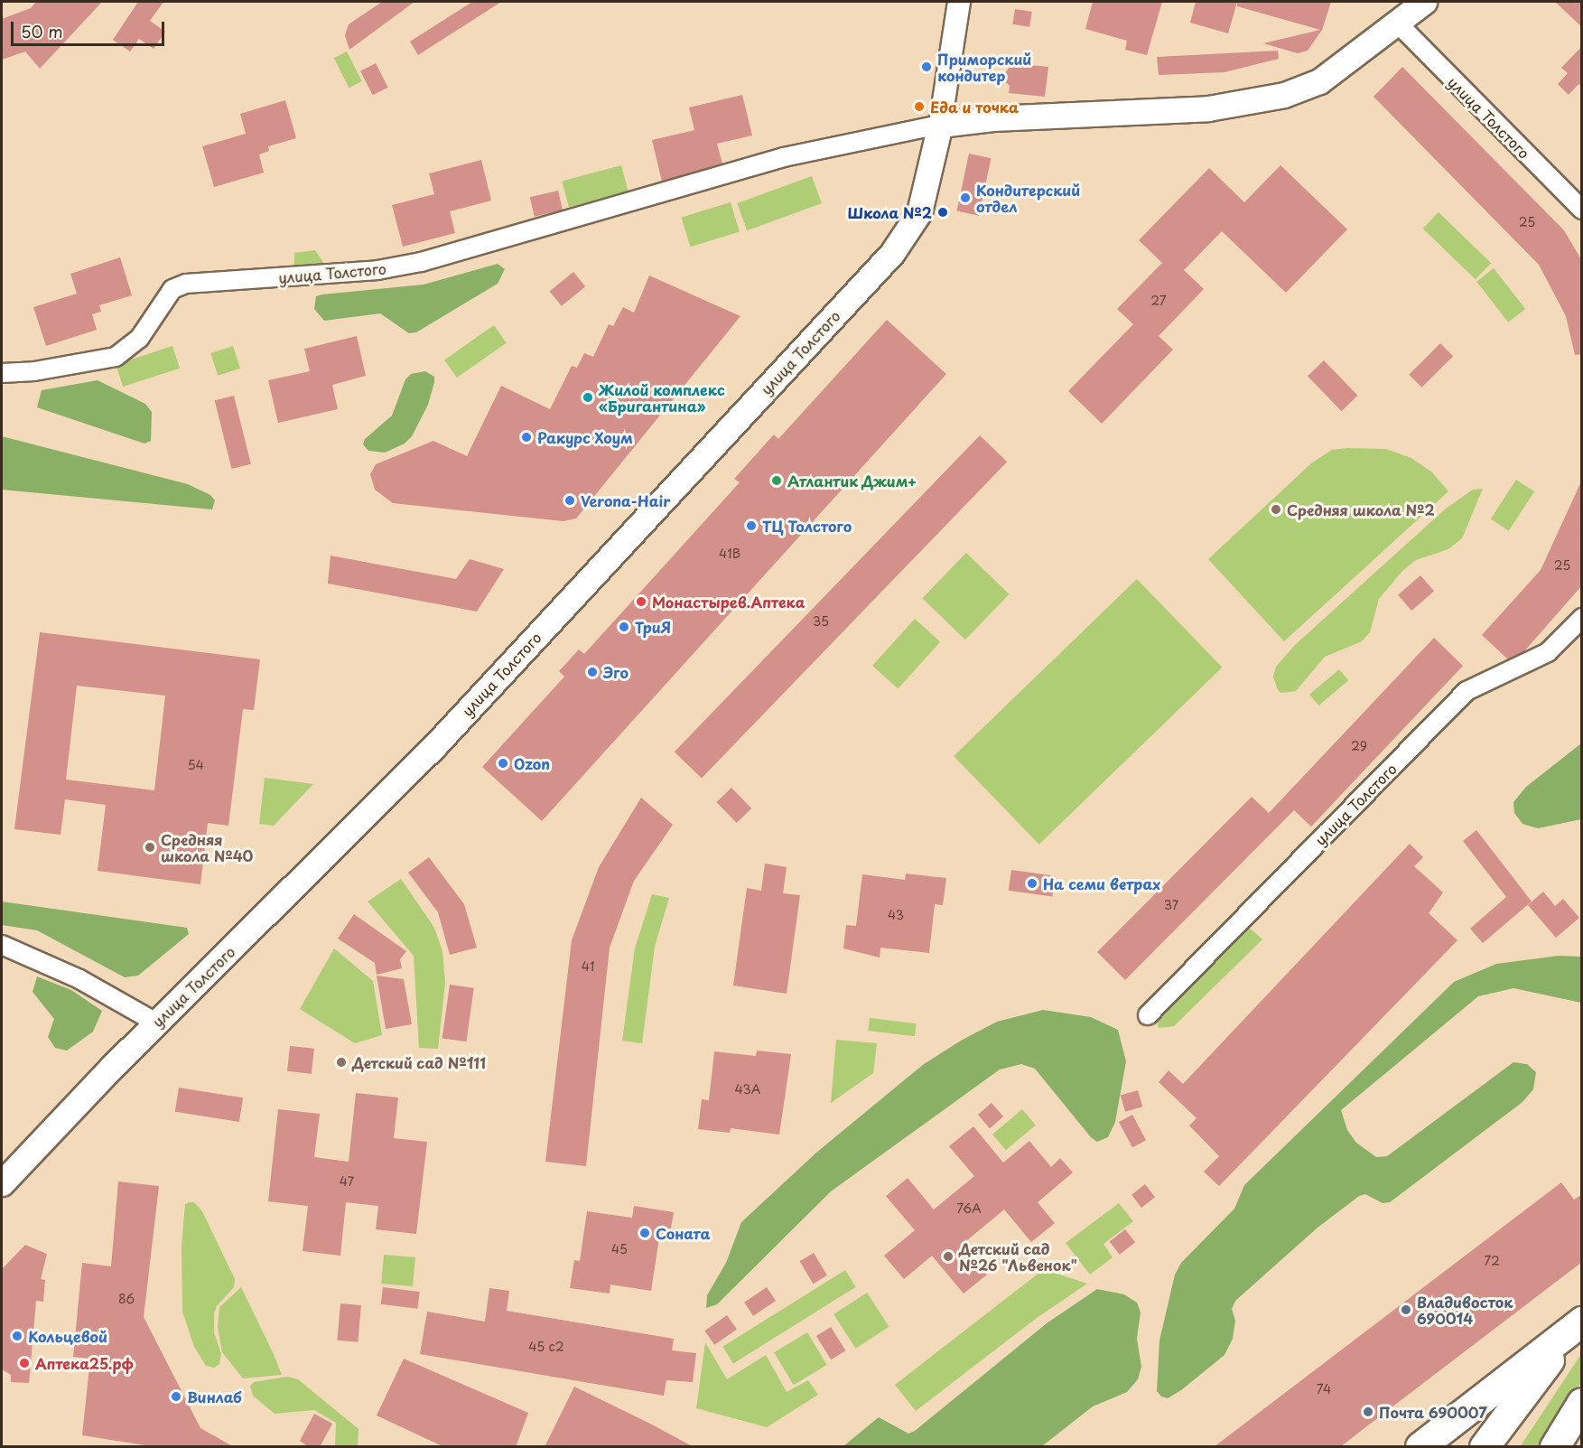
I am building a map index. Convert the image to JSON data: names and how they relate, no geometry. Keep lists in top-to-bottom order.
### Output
{
  "streets": {
    "main road": ["улица Толстого"]
  },
  "places": [
    "Приморский кондитер",
    "Еда и точка",
    "Кондитерский отдел",
    "Школа №2",
    "Жилой комплекс «Бригантина»",
    "Ракурс Хоум",
    "Атлантик Джим+",
    "Verona-Hair",
    "Средняя школа №2",
    "ТЦ Толстого",
    "Монастырев.Аптека",
    "ТриЯ",
    "Эго",
    "Ozon",
    "Средняя школа №40",
    "На семи ветрах",
    "Детский сад №111",
    "Соната",
    "Детский сад №26 \"Львенок\"",
    "Владивосток 690014",
    "Кольцевой",
    "Аптека25.рф",
    "Винлаб",
    "Почта 690007"
  ],
  "house_numbers": [
    "25",
    "27",
    "41В",
    "25",
    "35",
    "29",
    "54",
    "37",
    "43",
    "41",
    "43А",
    "47",
    "76А",
    "45",
    "72",
    "86",
    "45 с2",
    "74"
  ],
  "scale_bar": "50 m"
}
